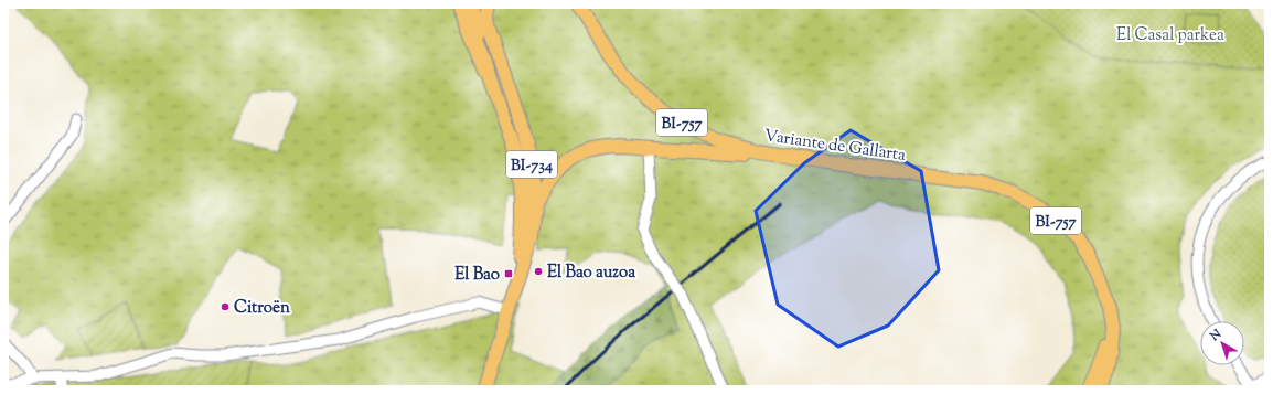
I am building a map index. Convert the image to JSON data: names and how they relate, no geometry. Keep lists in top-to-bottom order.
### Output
{
  "streets": {
    "main road": ["BI-757", "Variante de Gallarta", "BI-734"]
  },
  "parks": ["El Casal parkea"],
  "places": {
    "other": ["El Bao auzoa", "Citroën"],
    "transit": ["El Bao"]
  },
  "north": "top left"
}
